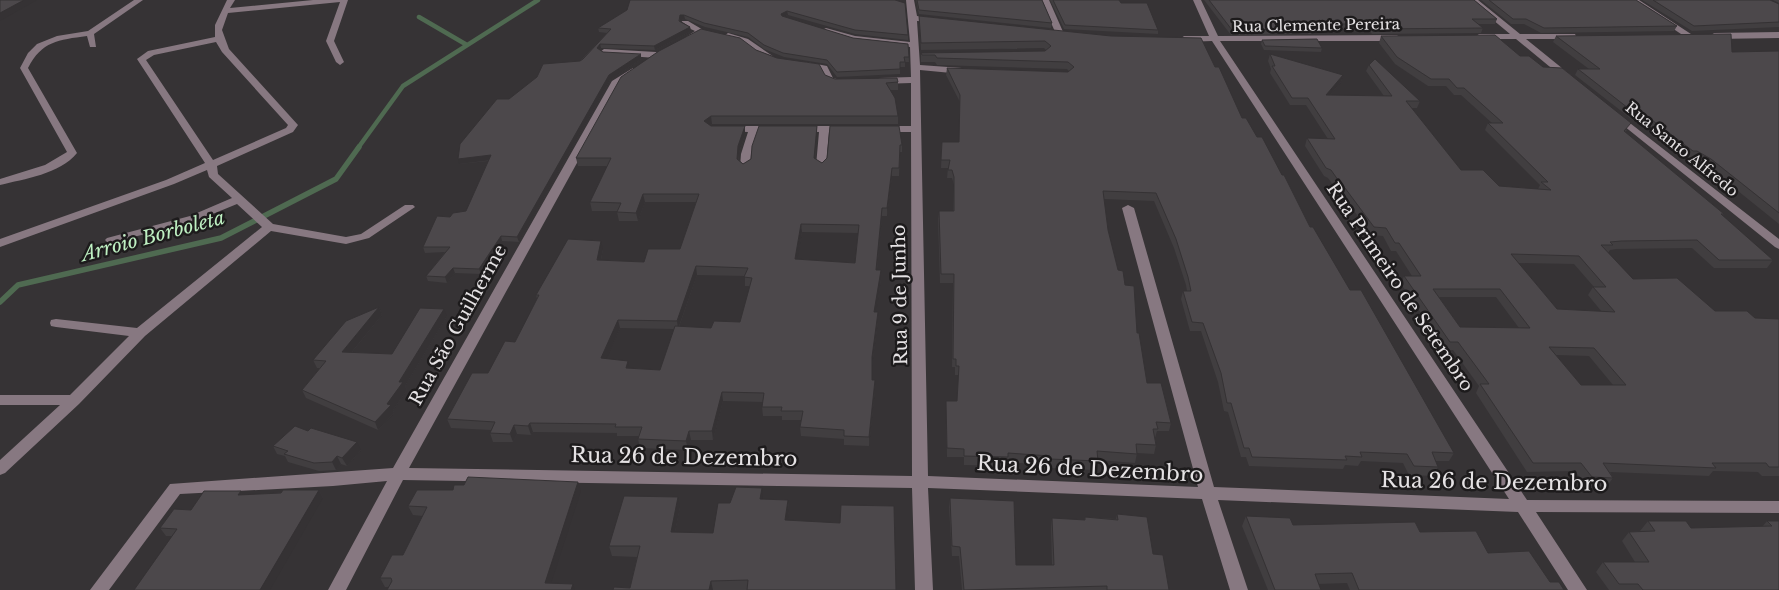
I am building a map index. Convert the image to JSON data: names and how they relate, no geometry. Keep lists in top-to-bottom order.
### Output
{
  "streets": {
    "street": [
      "Rua Clemente Pereira",
      "Rua Santo Alfredo",
      "Rua Primeiro de Setembro",
      "Rua 9 de Junho",
      "Rua São Guilherme",
      "Rua 26 de Dezembro"
    ]
  },
  "crossings": [
    ["Rua Clemente Pereira", "Rua Primeiro de Setembro"],
    ["Rua Primeiro de Setembro", "Rua 26 de Dezembro"],
    ["Rua 9 de Junho", "Rua 26 de Dezembro"],
    ["Rua São Guilherme", "Rua 26 de Dezembro"]
  ],
  "water": ["Arroio Borboleta"]
}
